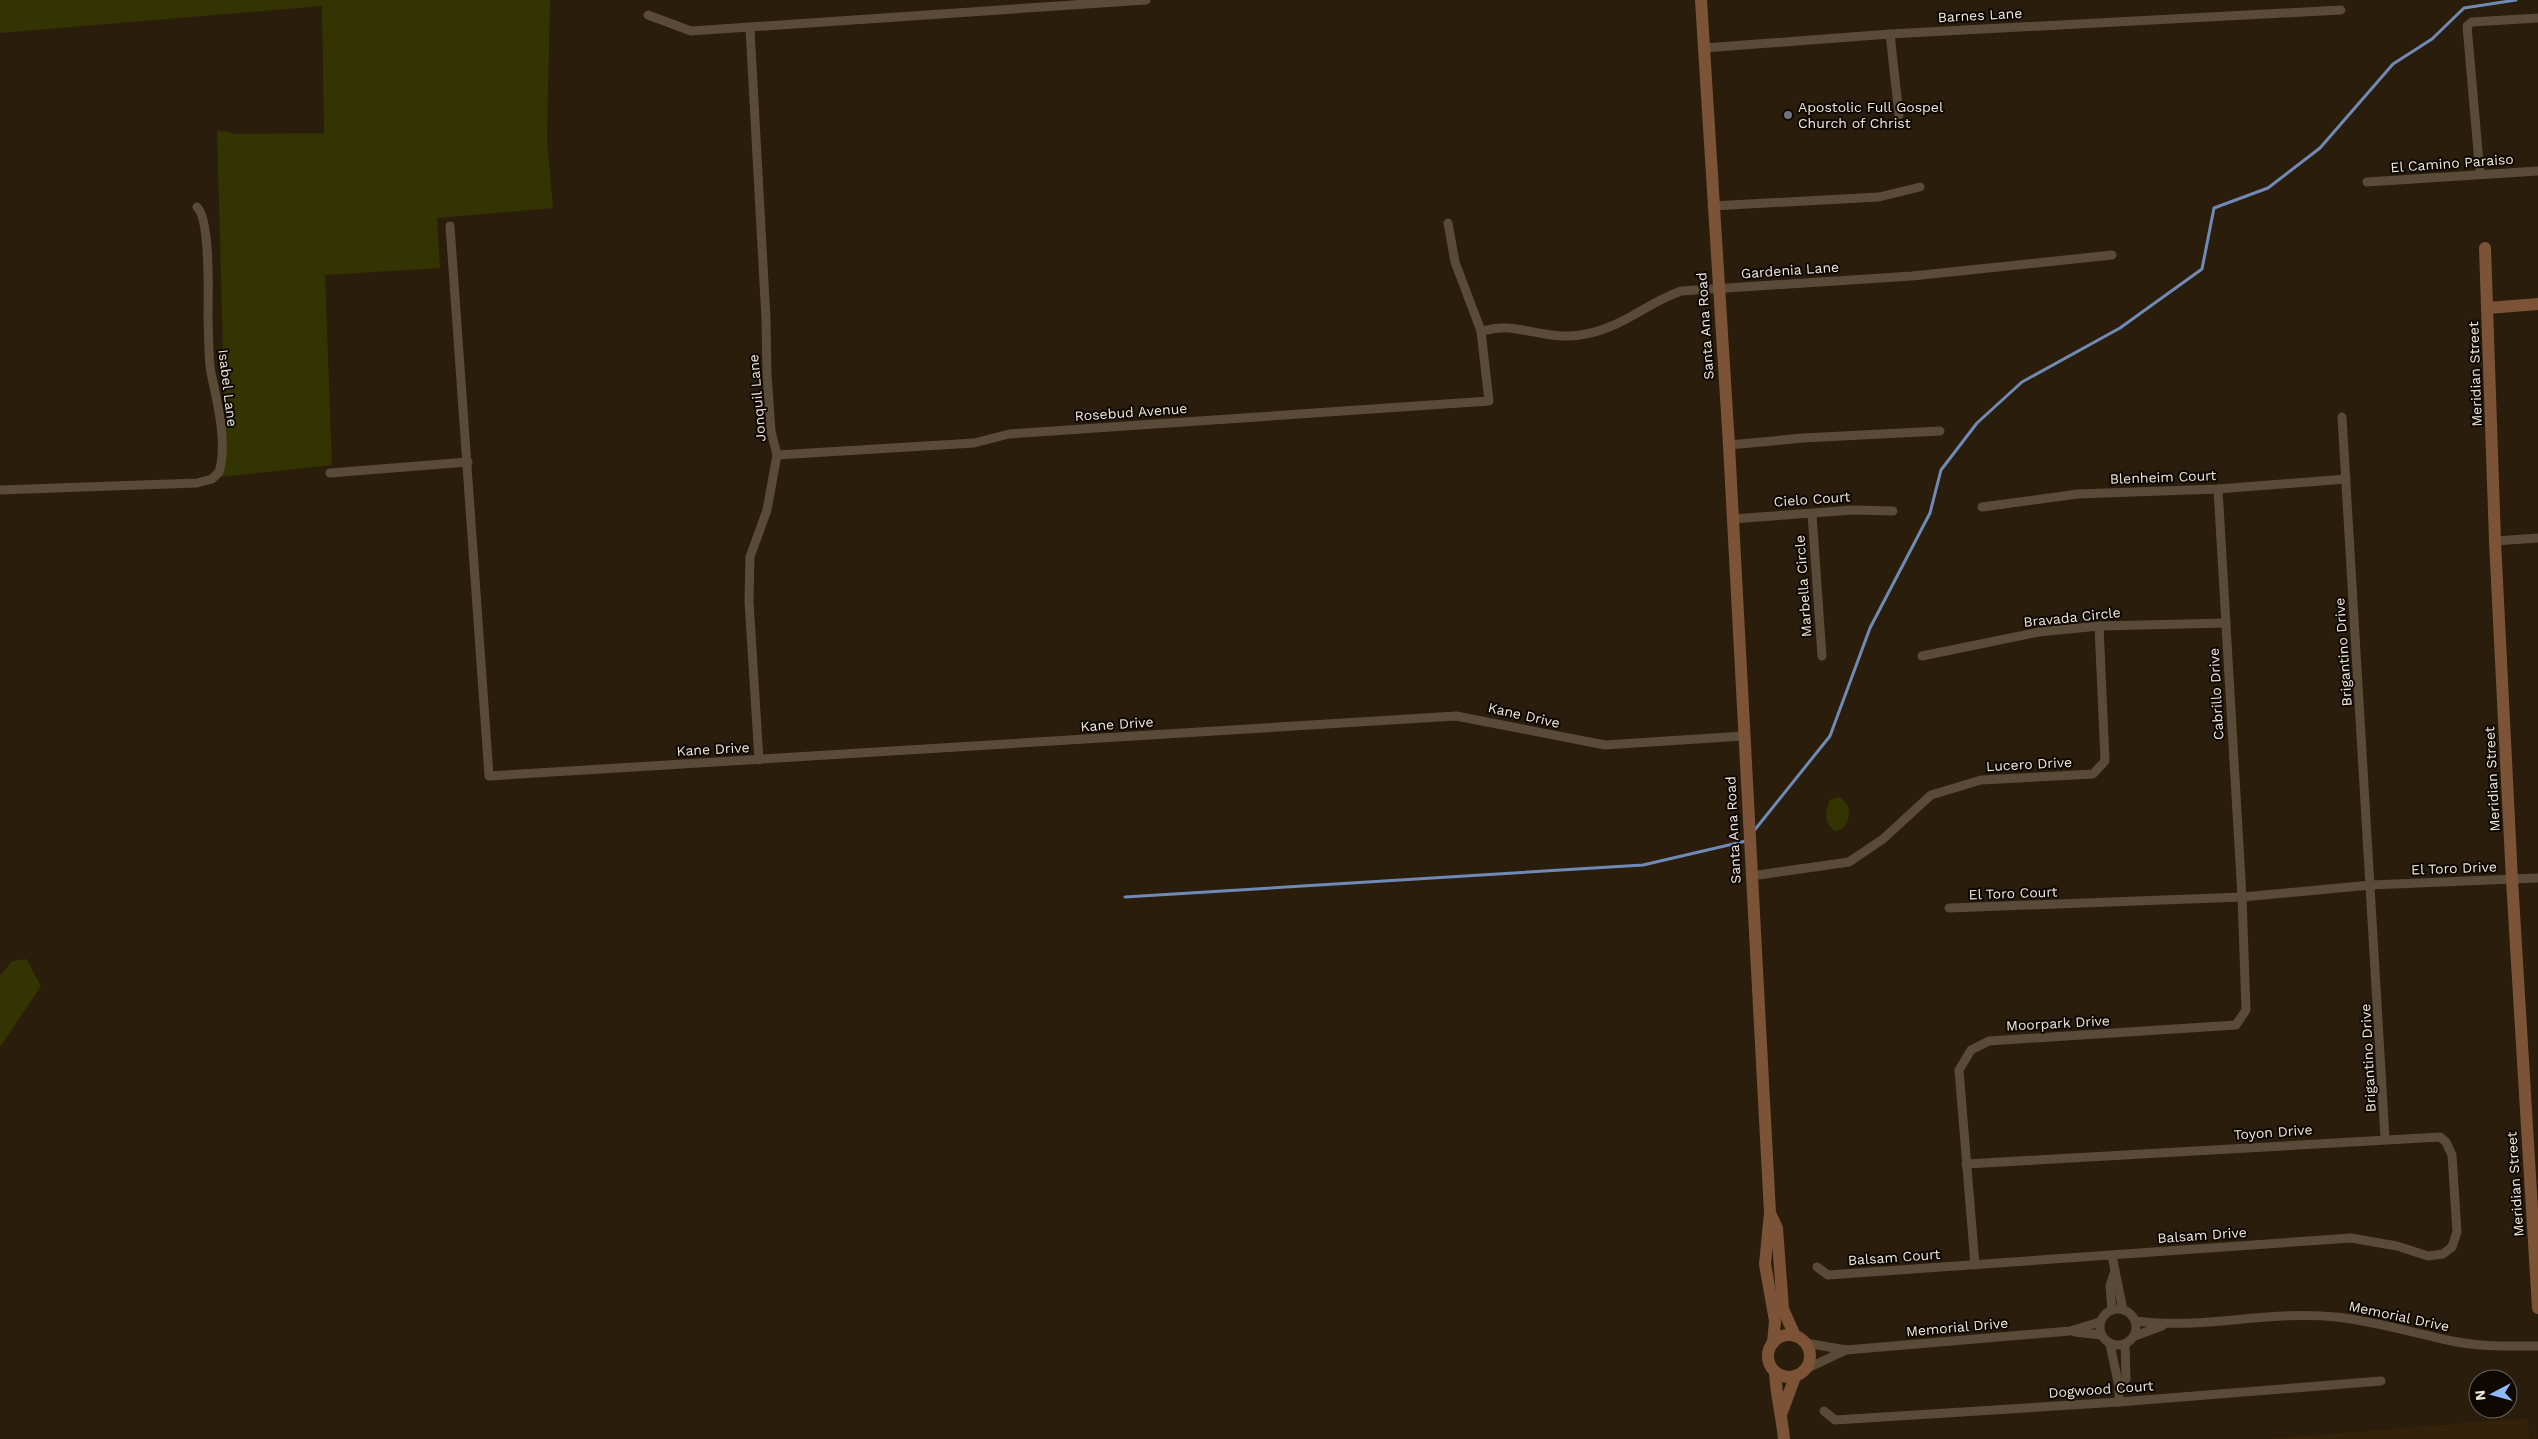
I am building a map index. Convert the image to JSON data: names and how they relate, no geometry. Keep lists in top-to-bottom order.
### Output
{
  "streets": {
    "street": [
      "Barnes Lane",
      "El Camino Paraiso",
      "Gardenia Lane",
      "Santa Ana Road",
      "Meridian Street",
      "Isabel Lane",
      "Jonquil Lane",
      "Rosebud Avenue",
      "Blenheim Court",
      "Cielo Court",
      "Marbella Circle",
      "Bravada Circle",
      "Brigantino Drive",
      "Cabrillo Drive",
      "Kane Drive",
      "Lucero Drive",
      "El Toro Drive",
      "El Toro Court",
      "Moorpark Drive",
      "Toyon Drive",
      "Balsam Drive",
      "Balsam Court",
      "Memorial Drive",
      "Dogwood Court"
    ]
  },
  "crossings": [
    ["Barnes Lane", "Santa Ana Road"],
    ["Gardenia Lane", "Santa Ana Road"],
    ["Gardenia Lane", "Rosebud Avenue"],
    ["Santa Ana Road", "Cielo Court"],
    ["Santa Ana Road", "Kane Drive"],
    ["Santa Ana Road", "Lucero Drive"],
    ["Meridian Street", "El Toro Drive"],
    ["Jonquil Lane", "Rosebud Avenue"],
    ["Jonquil Lane", "Kane Drive"],
    ["Blenheim Court", "Brigantino Drive"],
    ["Blenheim Court", "Cabrillo Drive"],
    ["Cielo Court", "Marbella Circle"],
    ["Bravada Circle", "Cabrillo Drive"],
    ["Bravada Circle", "Lucero Drive"],
    ["Brigantino Drive", "El Toro Drive"],
    ["Brigantino Drive", "Toyon Drive"],
    ["Cabrillo Drive", "El Toro Court"],
    ["Cabrillo Drive", "Moorpark Drive"],
    ["El Toro Court", "Moorpark Drive"],
    ["Moorpark Drive", "Toyon Drive"],
    ["Moorpark Drive", "Balsam Drive"],
    ["Moorpark Drive", "Balsam Court"],
    ["Toyon Drive", "Balsam Drive"],
    ["Balsam Drive", "Balsam Court"]
  ],
  "places": ["Apostolic Full Gospel Church of Christ"],
  "north": "left"
}
